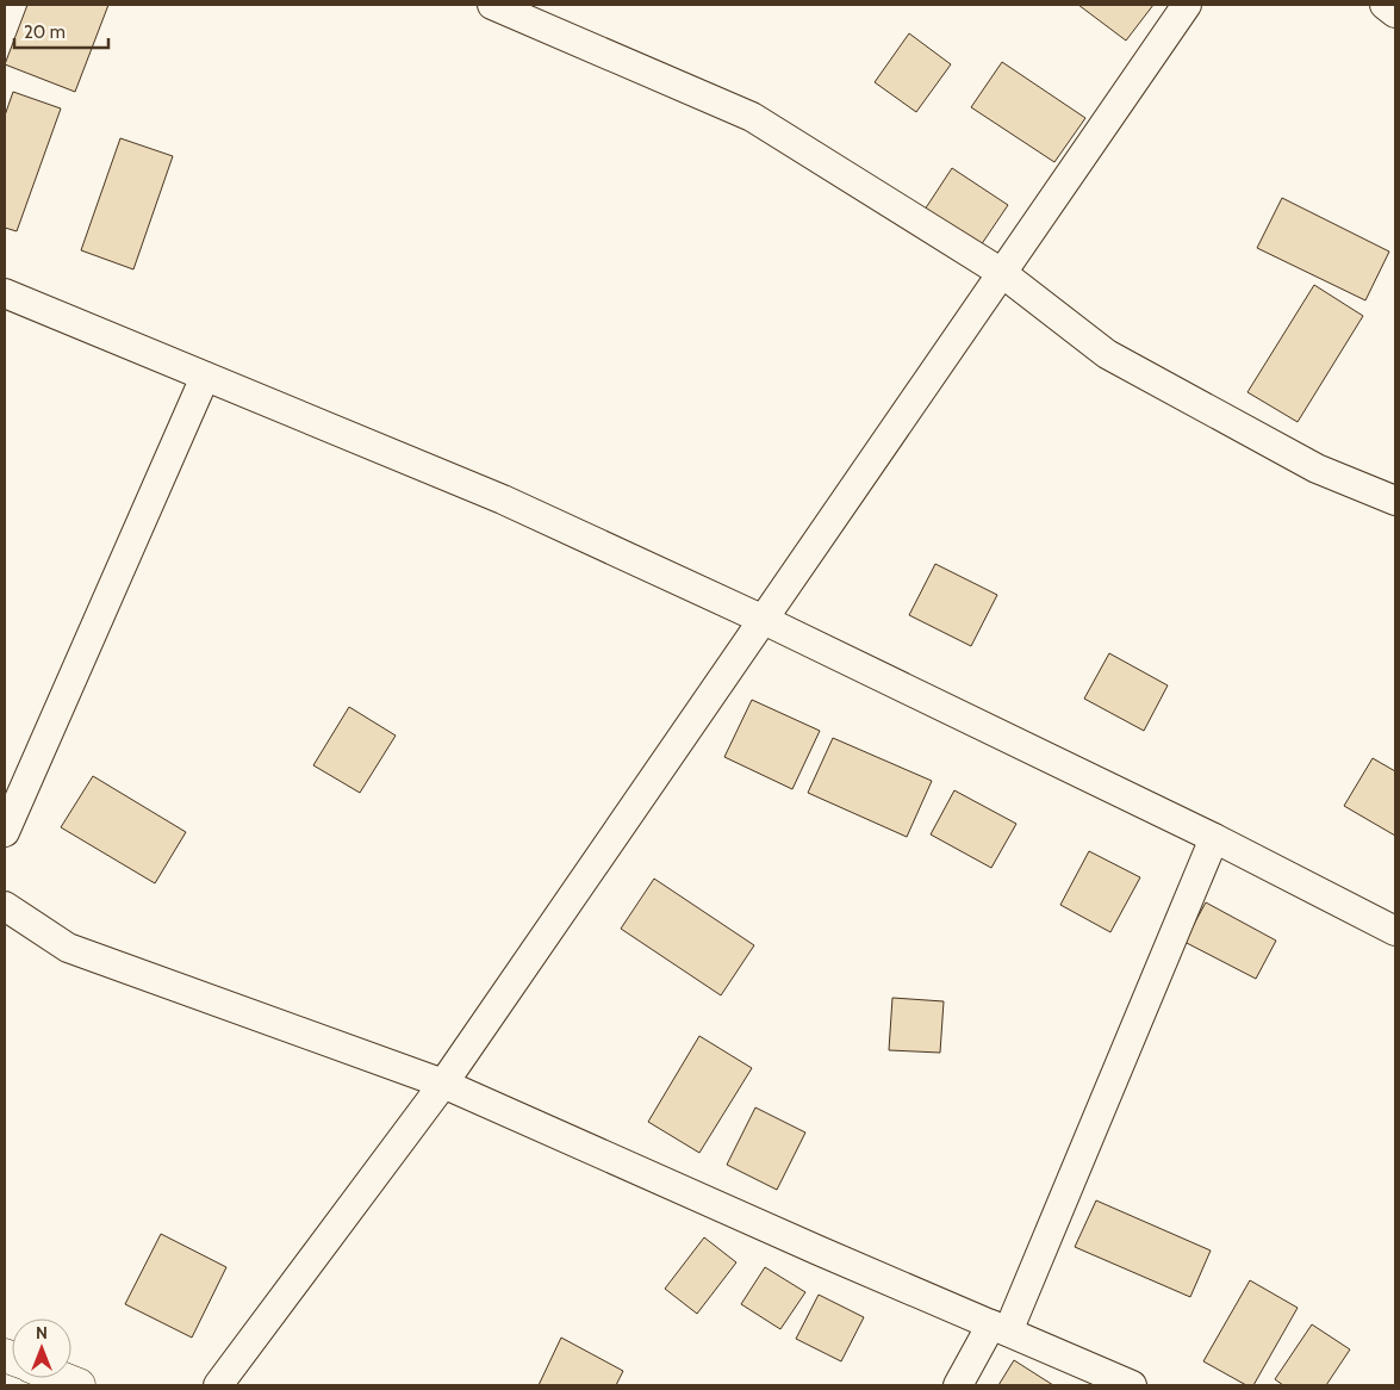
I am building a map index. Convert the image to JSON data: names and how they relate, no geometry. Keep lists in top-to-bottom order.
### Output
{
  "scale_bar": "20 m",
  "north": "top"
}
